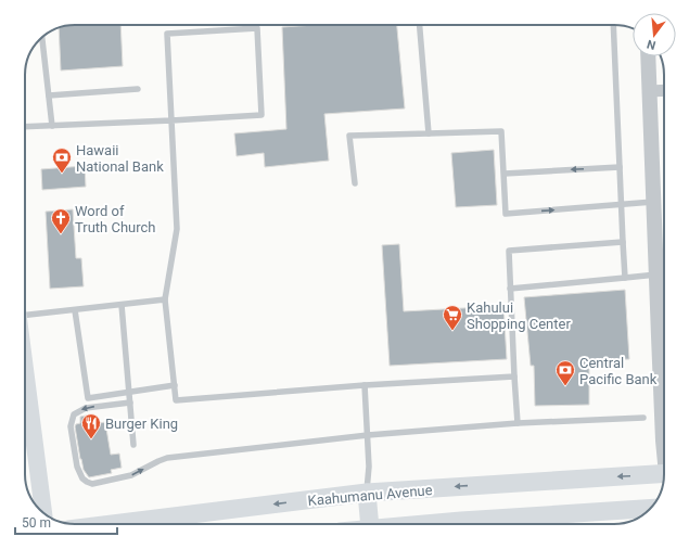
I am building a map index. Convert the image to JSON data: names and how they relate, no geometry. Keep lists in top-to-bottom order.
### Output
{
  "streets": {
    "main road": ["Kaahumanu Avenue"]
  },
  "places": {
    "bank": ["Hawaii National Bank", "Central Pacific Bank"],
    "church": ["Word of Truth Church"],
    "supermarket": ["Kahului Shopping Center"],
    "restaurant": ["Burger King"]
  },
  "scale_bar": "50 m",
  "north": "bottom"
}
